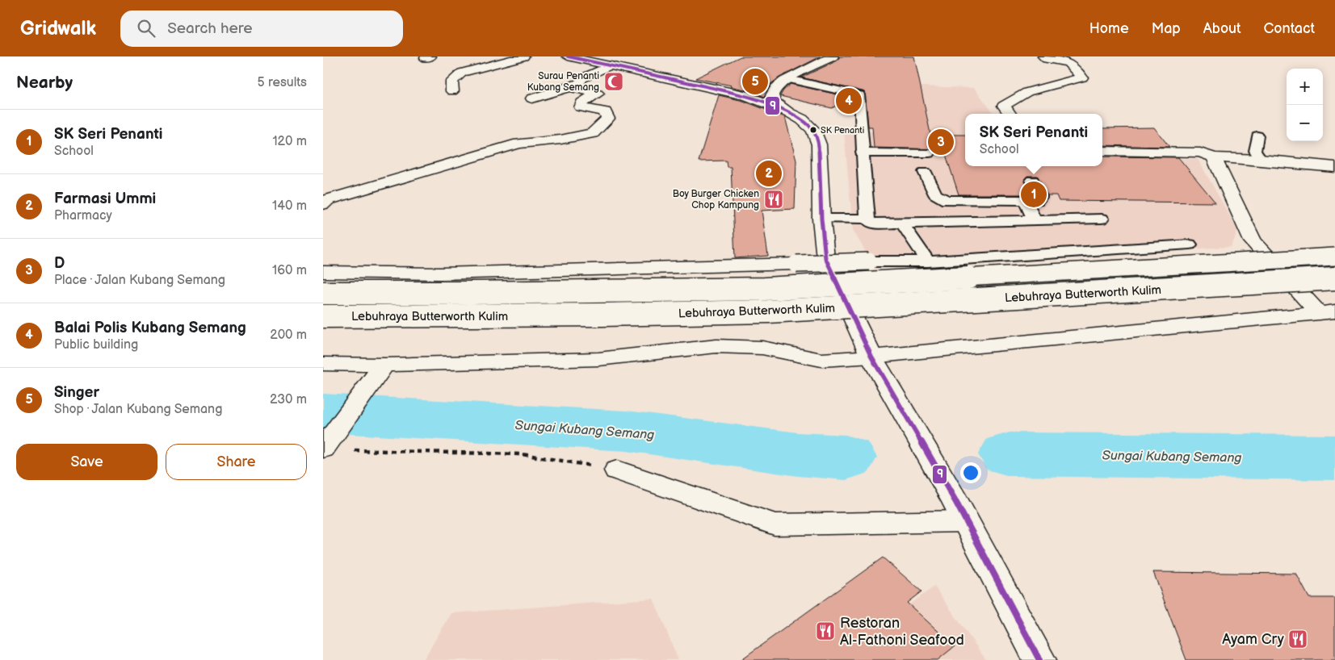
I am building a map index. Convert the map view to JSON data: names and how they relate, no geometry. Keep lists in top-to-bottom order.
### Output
{
  "streets": {
    "main road": ["Lebuhraya Butterworth Kulim"]
  },
  "water": ["Sungai Kubang Semang"],
  "places": {
    "mosque": ["Surau Penanti Kubang Semang"],
    "other": ["SK Penanti"],
    "restaurant": ["Boy Burger Chicken Chop Kampung", "Restoran Al-Fathoni Seafood", "Ayam Cry"]
  },
  "lines": ["transit line 9"],
  "page": {
    "header": "Gridwalk",
    "search": "Search here",
    "nav": [
      "Home",
      "Map",
      "About",
      "Contact"
    ],
    "heading": ["Nearby", "5 results"],
    "pins": [
      "5",
      "4",
      "3",
      "2",
      "1"
    ],
    "map_buttons": ["+", "−"],
    "list": [
      {
        "mark": "1",
        "name": "SK Seri Penanti",
        "note": "School",
        "value": "120 m"
      },
      {
        "mark": "2",
        "name": "Farmasi Ummi",
        "note": "Pharmacy",
        "value": "140 m"
      },
      {
        "mark": "3",
        "name": "D",
        "note": "Place · Jalan Kubang Semang",
        "value": "160 m"
      },
      {
        "mark": "4",
        "name": "Balai Polis Kubang Semang",
        "note": "Public building",
        "value": "200 m"
      },
      {
        "mark": "5",
        "name": "Singer",
        "note": "Shop · Jalan Kubang Semang",
        "value": "230 m"
      }
    ],
    "popup": ["SK Seri Penanti", "School"],
    "buttons": ["Save", "Share"]
  }
}
